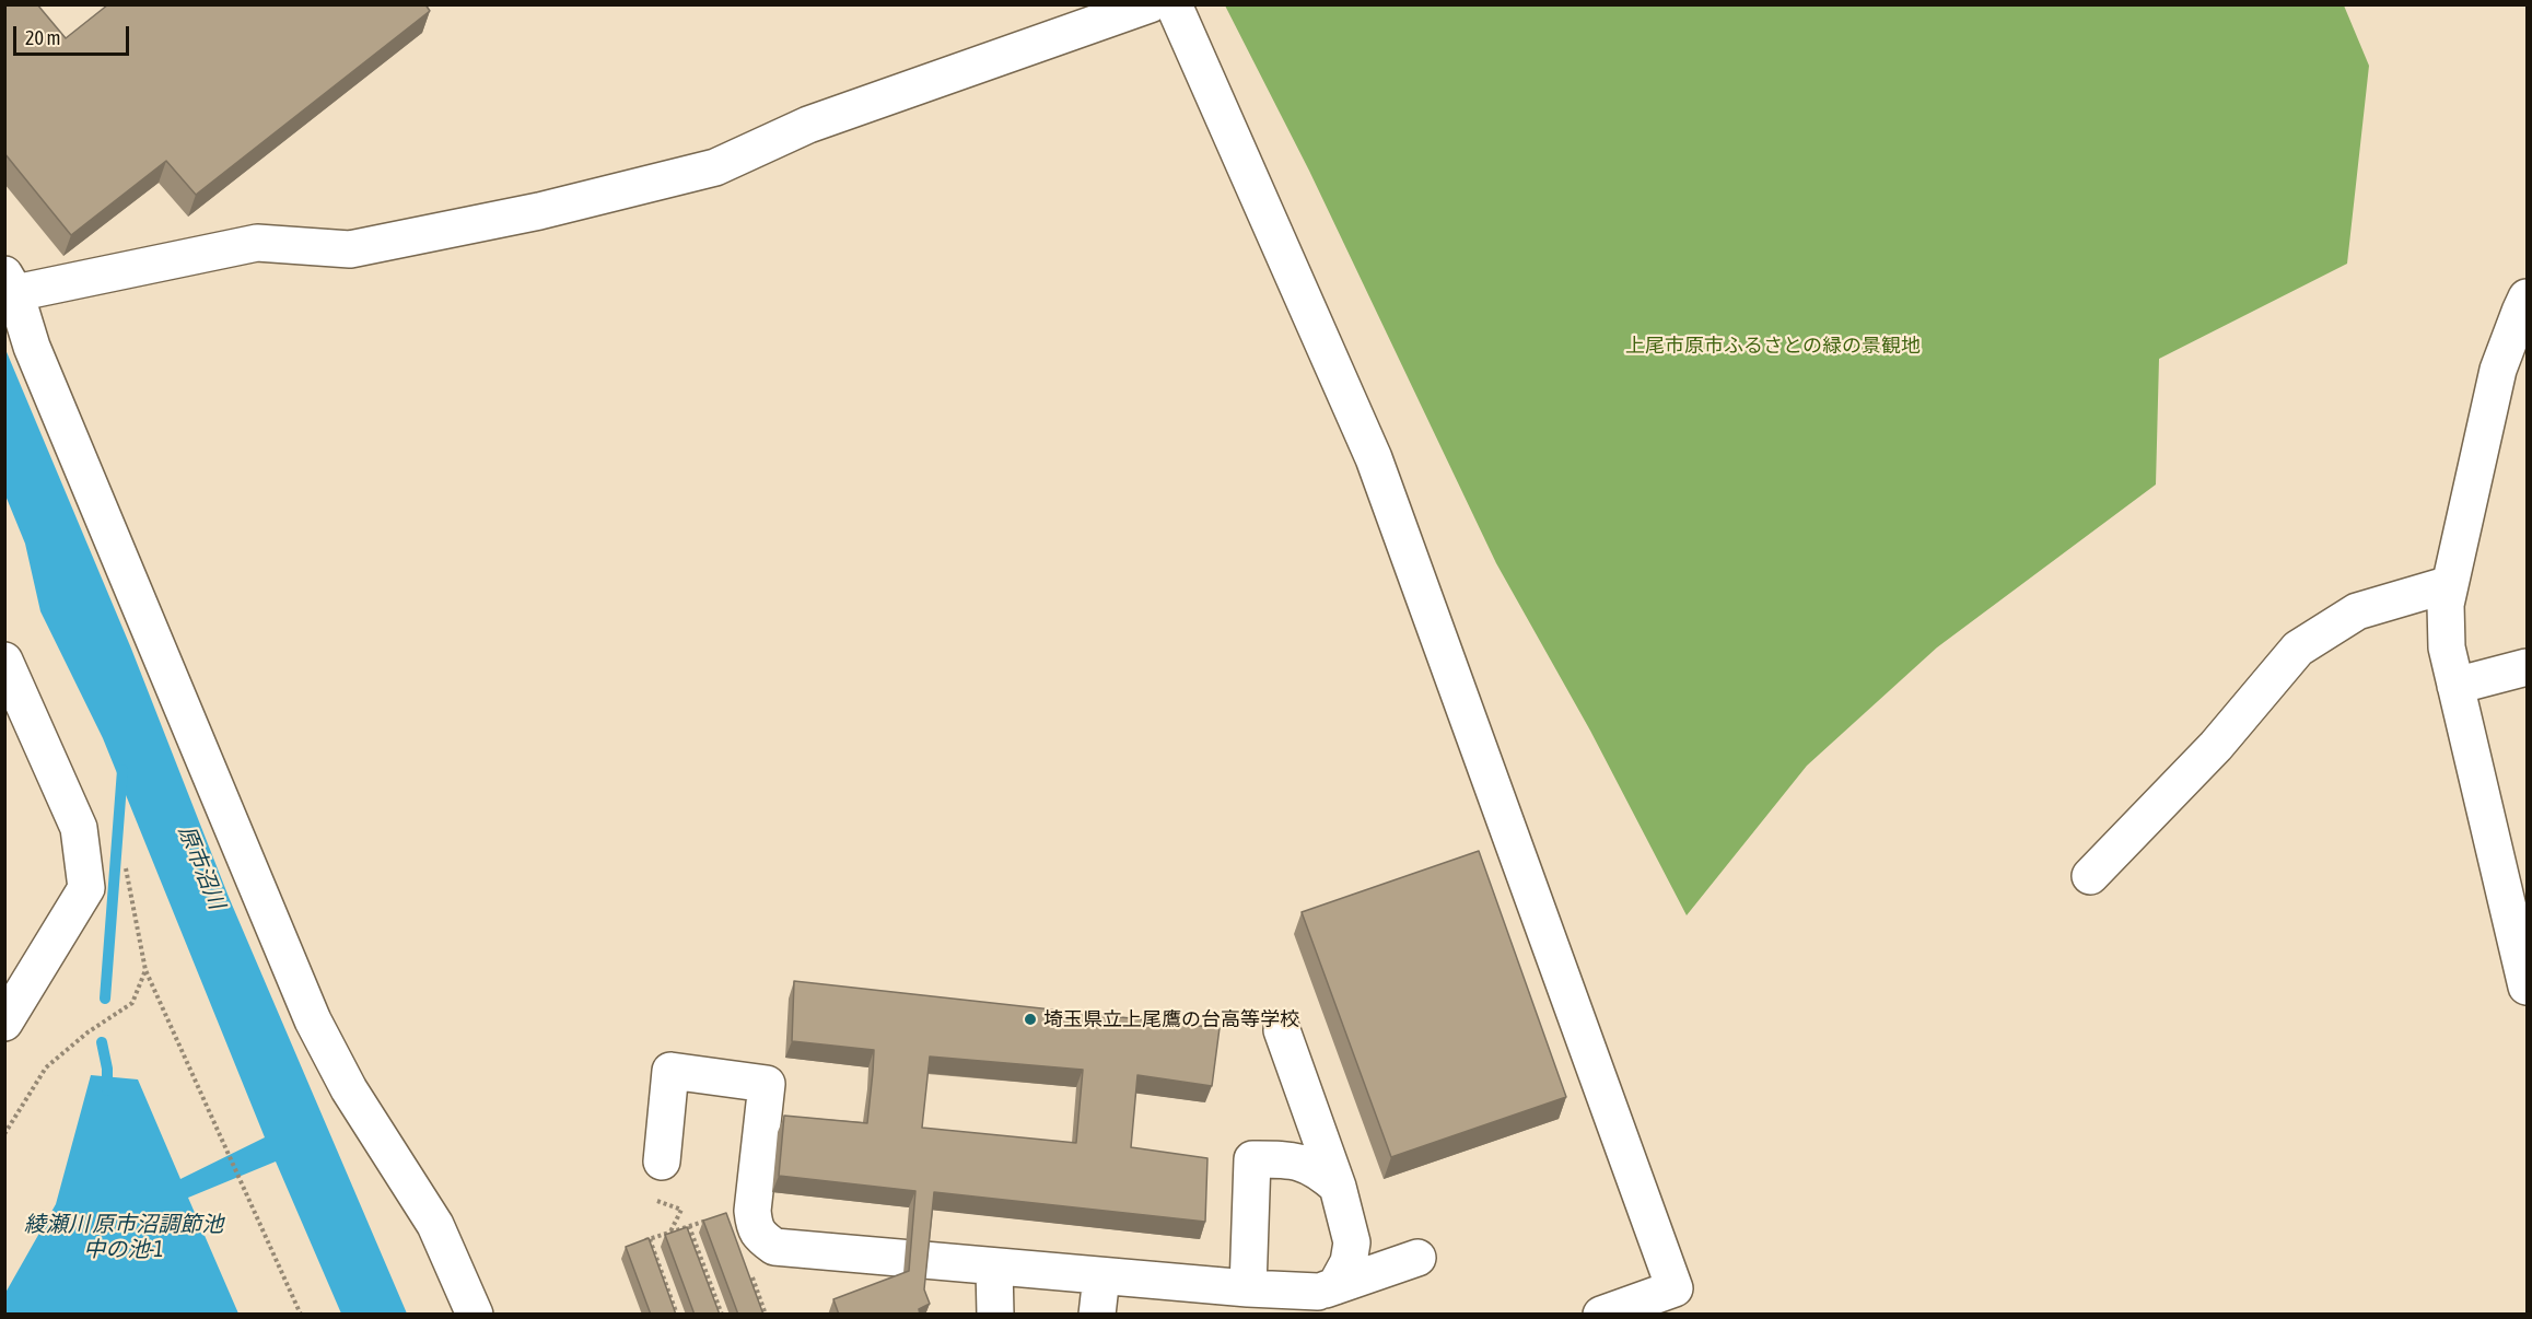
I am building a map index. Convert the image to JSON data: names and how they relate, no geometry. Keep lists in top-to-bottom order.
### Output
{
  "water": ["原市沼川", "綾瀬川 原市沼調節池 中の池-1"],
  "parks": ["上尾市原市ふるさとの緑の景観地"],
  "places": ["埼玉県立上尾鷹の台高等学校"],
  "scale_bar": "20 m"
}
